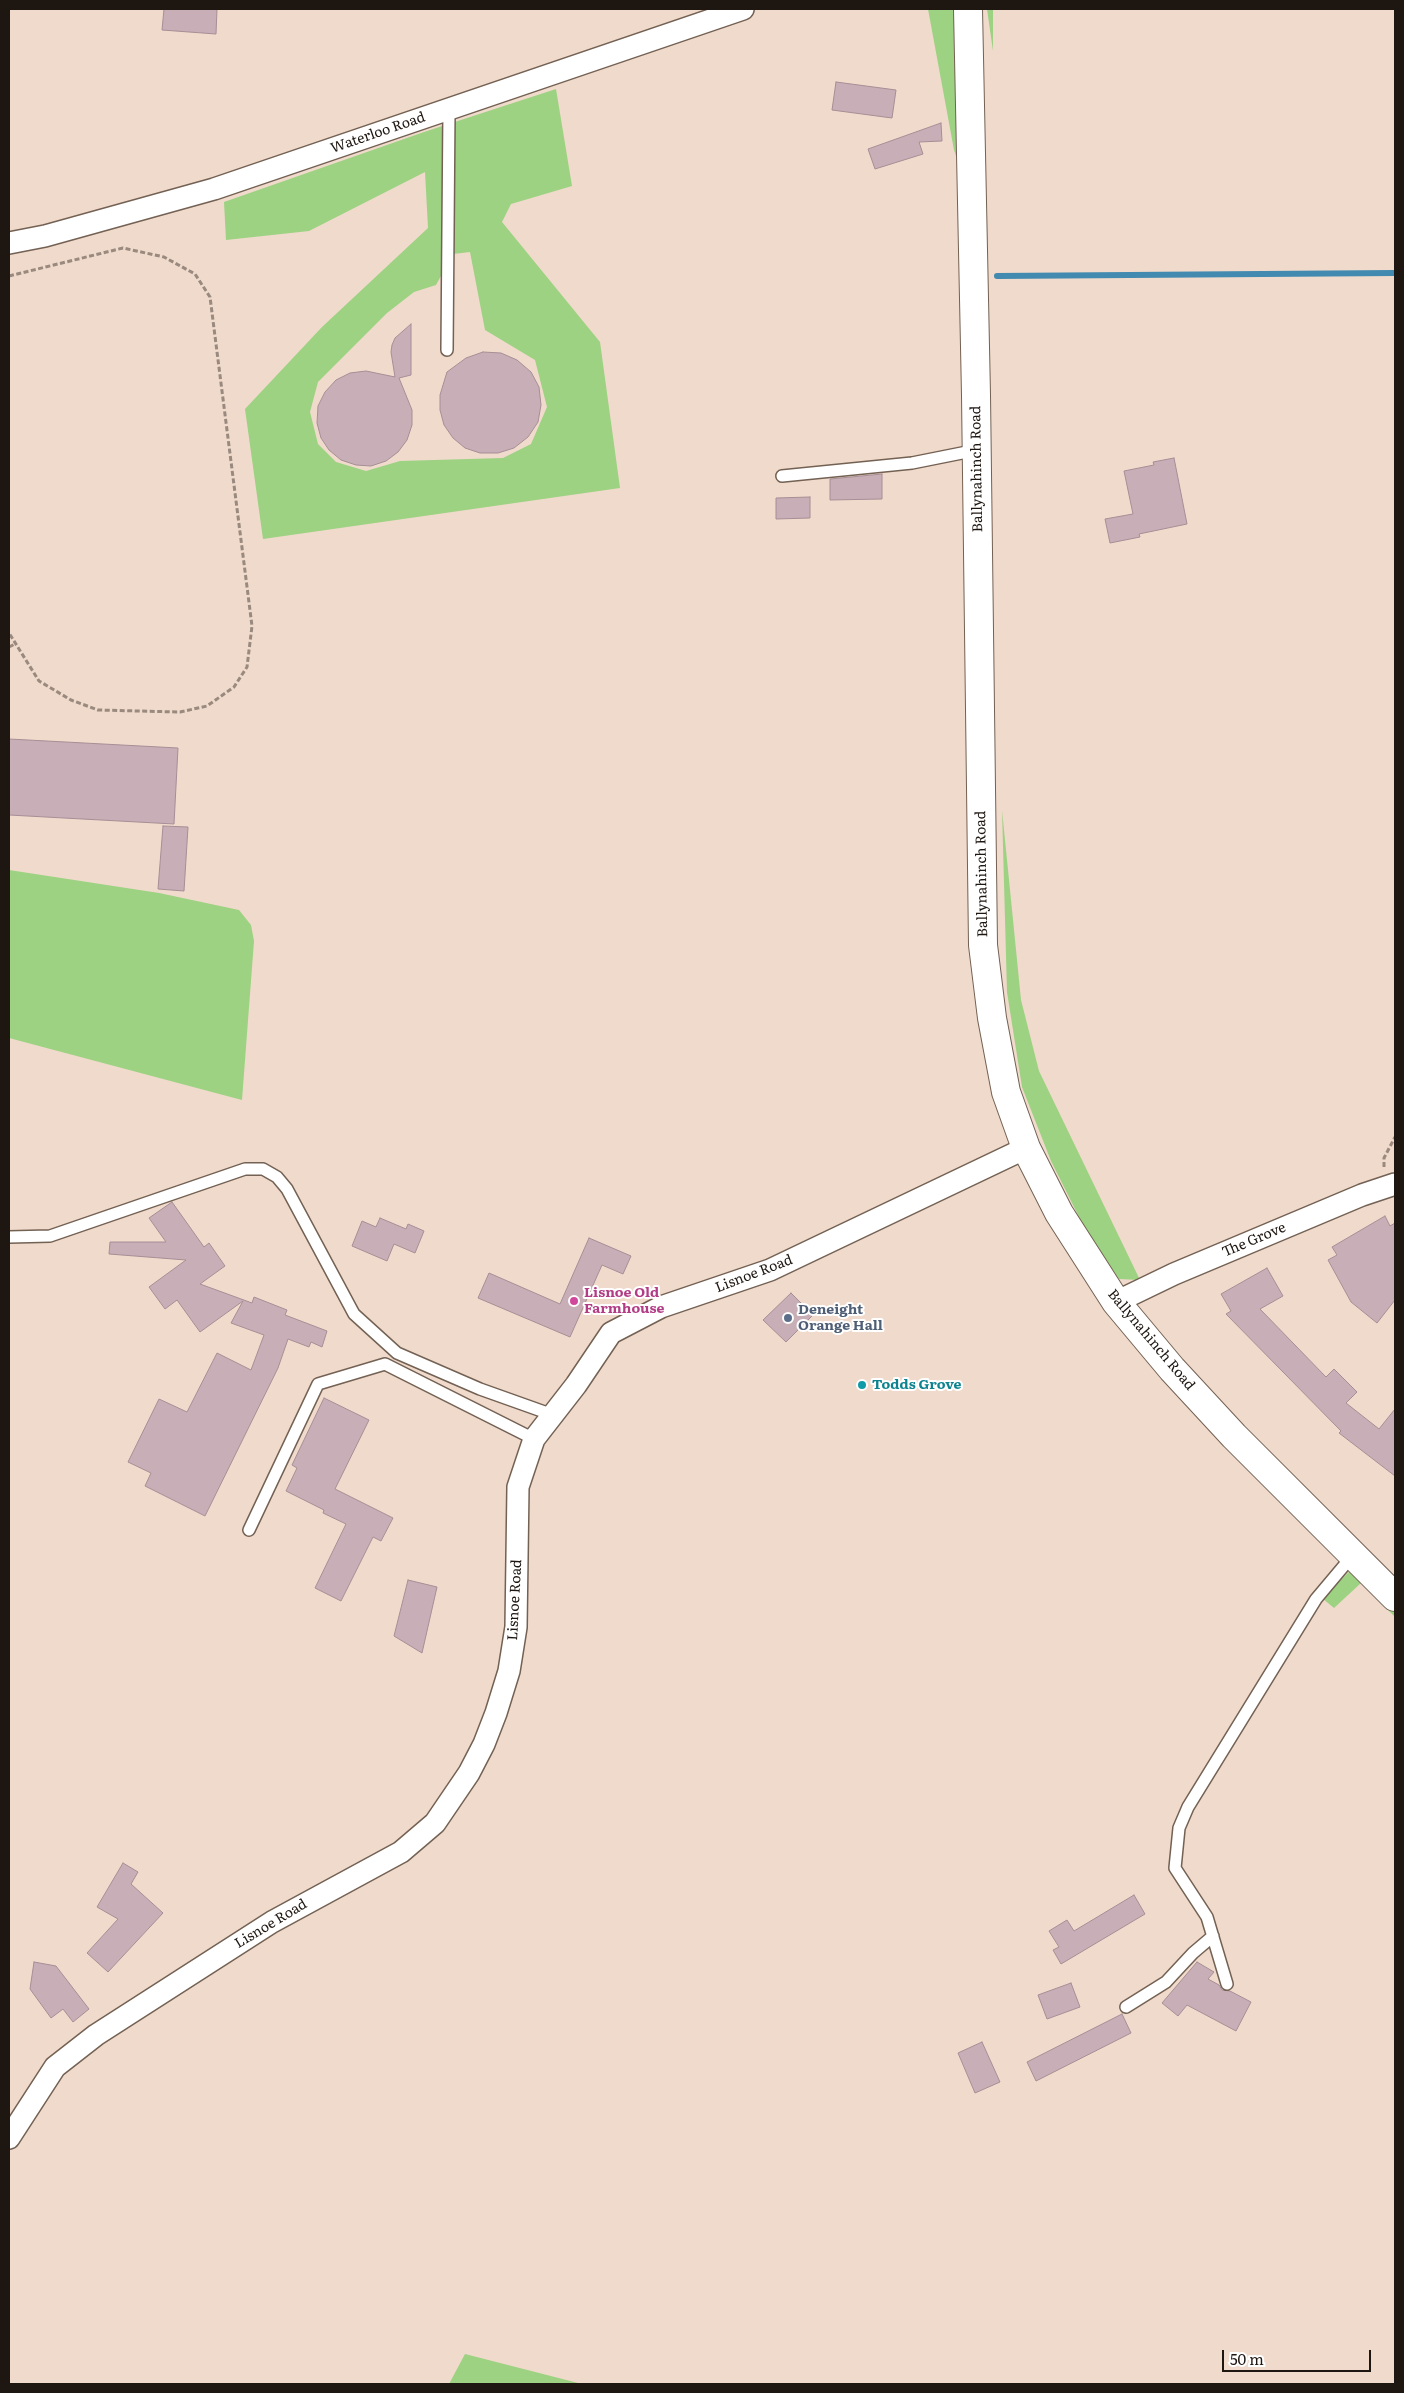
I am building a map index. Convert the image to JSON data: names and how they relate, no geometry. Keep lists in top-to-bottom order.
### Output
{
  "streets": {
    "street": [
      "Waterloo Road",
      "Ballynahinch Road",
      "The Grove",
      "Lisnoe Road"
    ]
  },
  "crossings": [
    ["Ballynahinch Road", "The Grove"],
    ["Ballynahinch Road", "Lisnoe Road"]
  ],
  "places": ["Lisnoe Old Farmhouse", "Deneight Orange Hall", "Todds Grove"],
  "scale_bar": "50 m"
}
